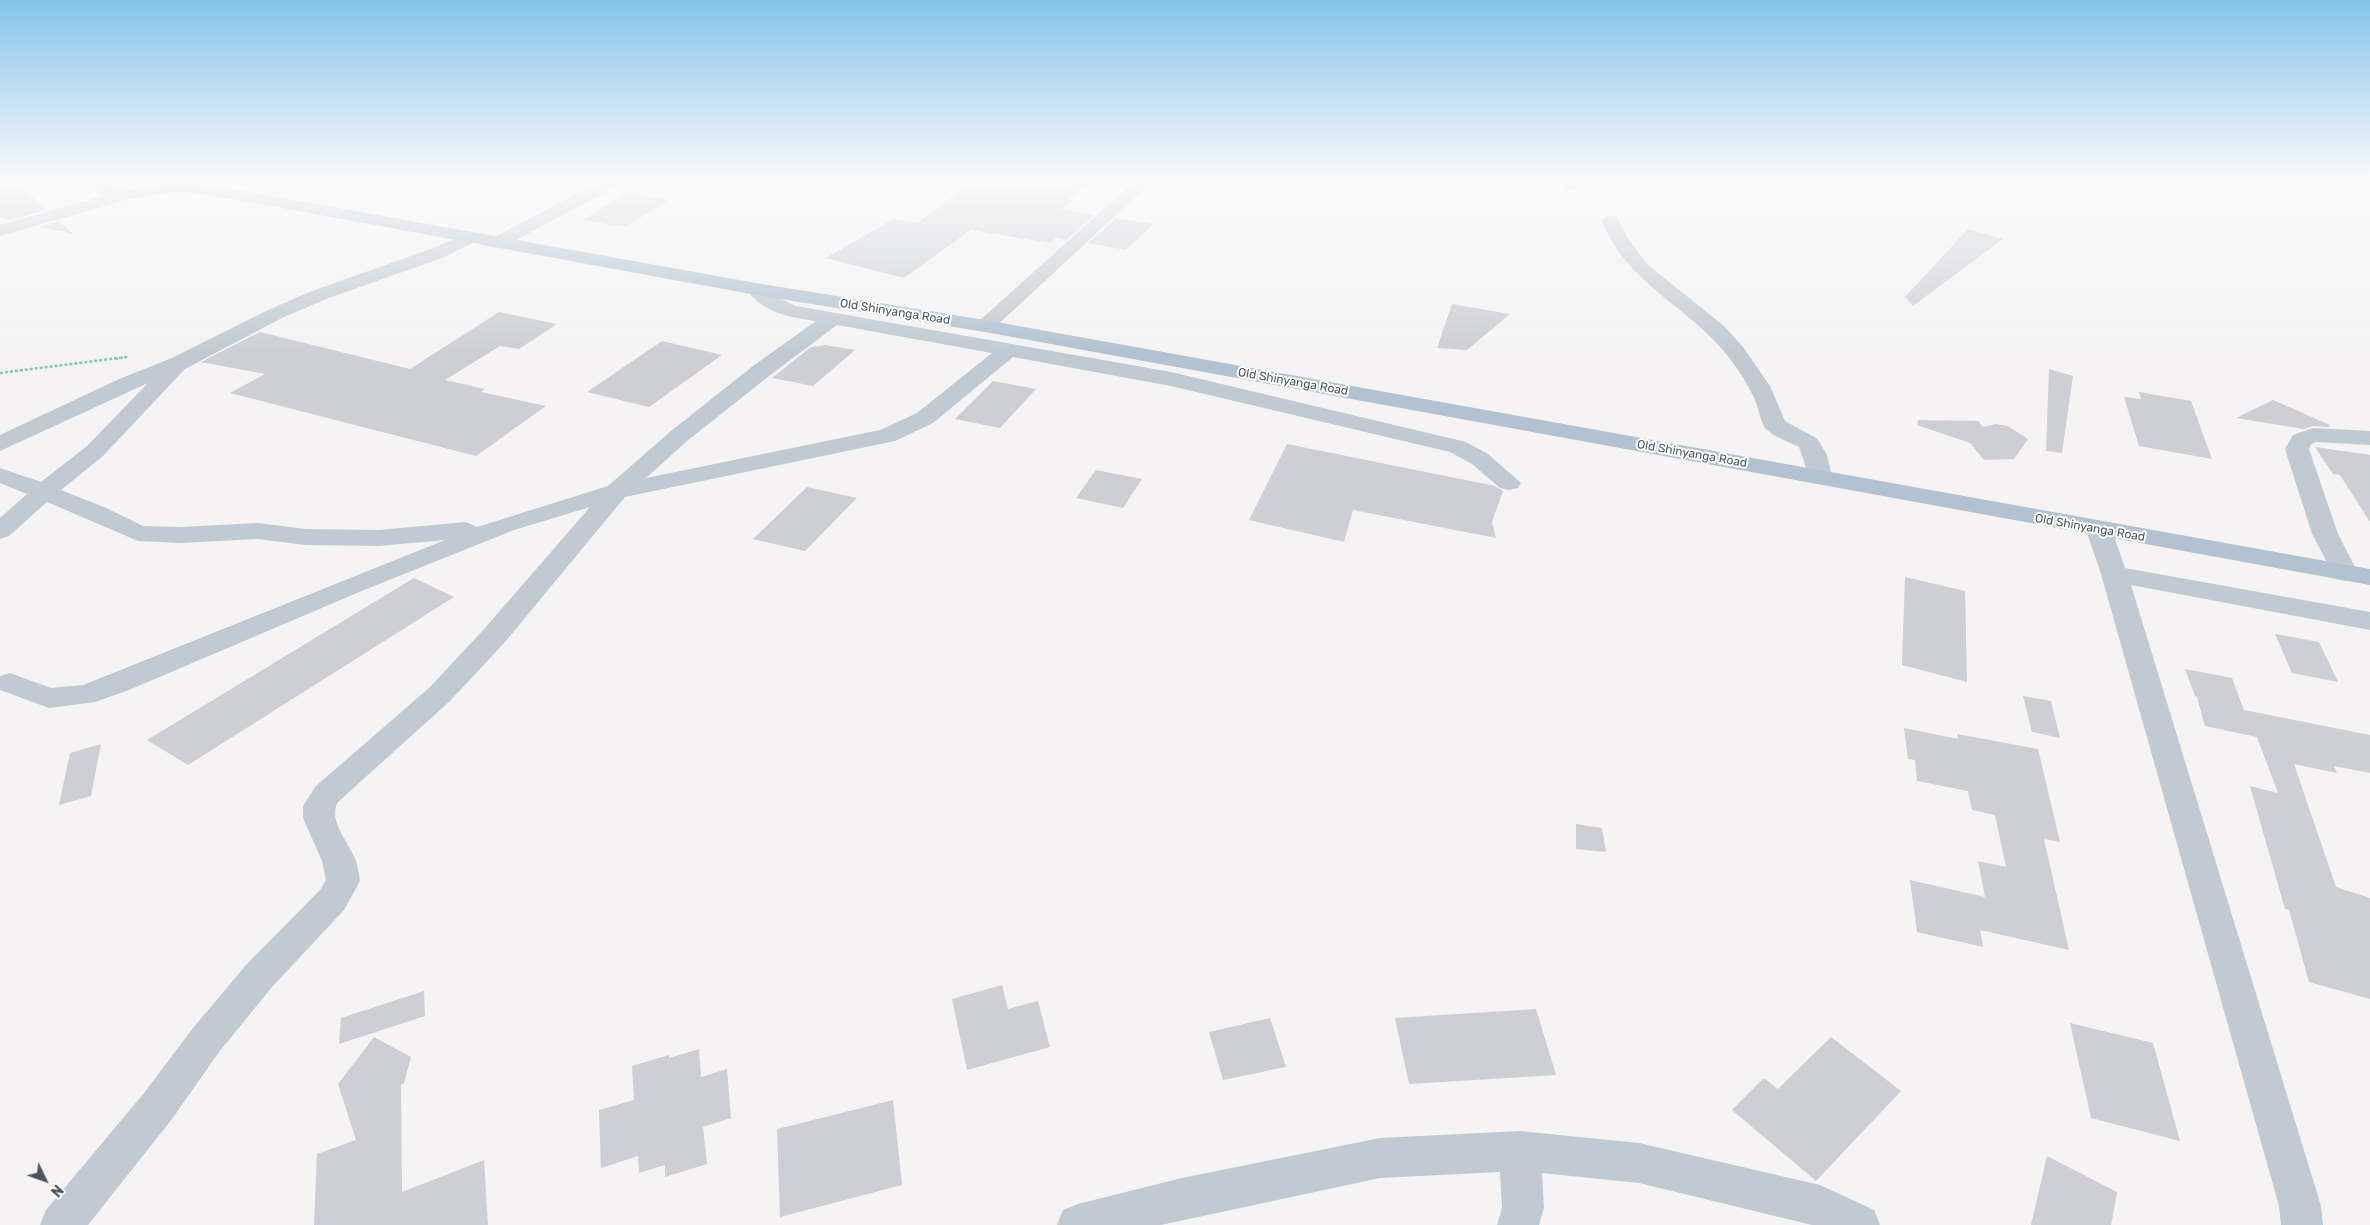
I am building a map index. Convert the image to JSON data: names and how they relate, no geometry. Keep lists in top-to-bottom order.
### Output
{
  "streets": {
    "main road": ["Old Shinyanga Road"]
  },
  "north": "bottom right"
}
